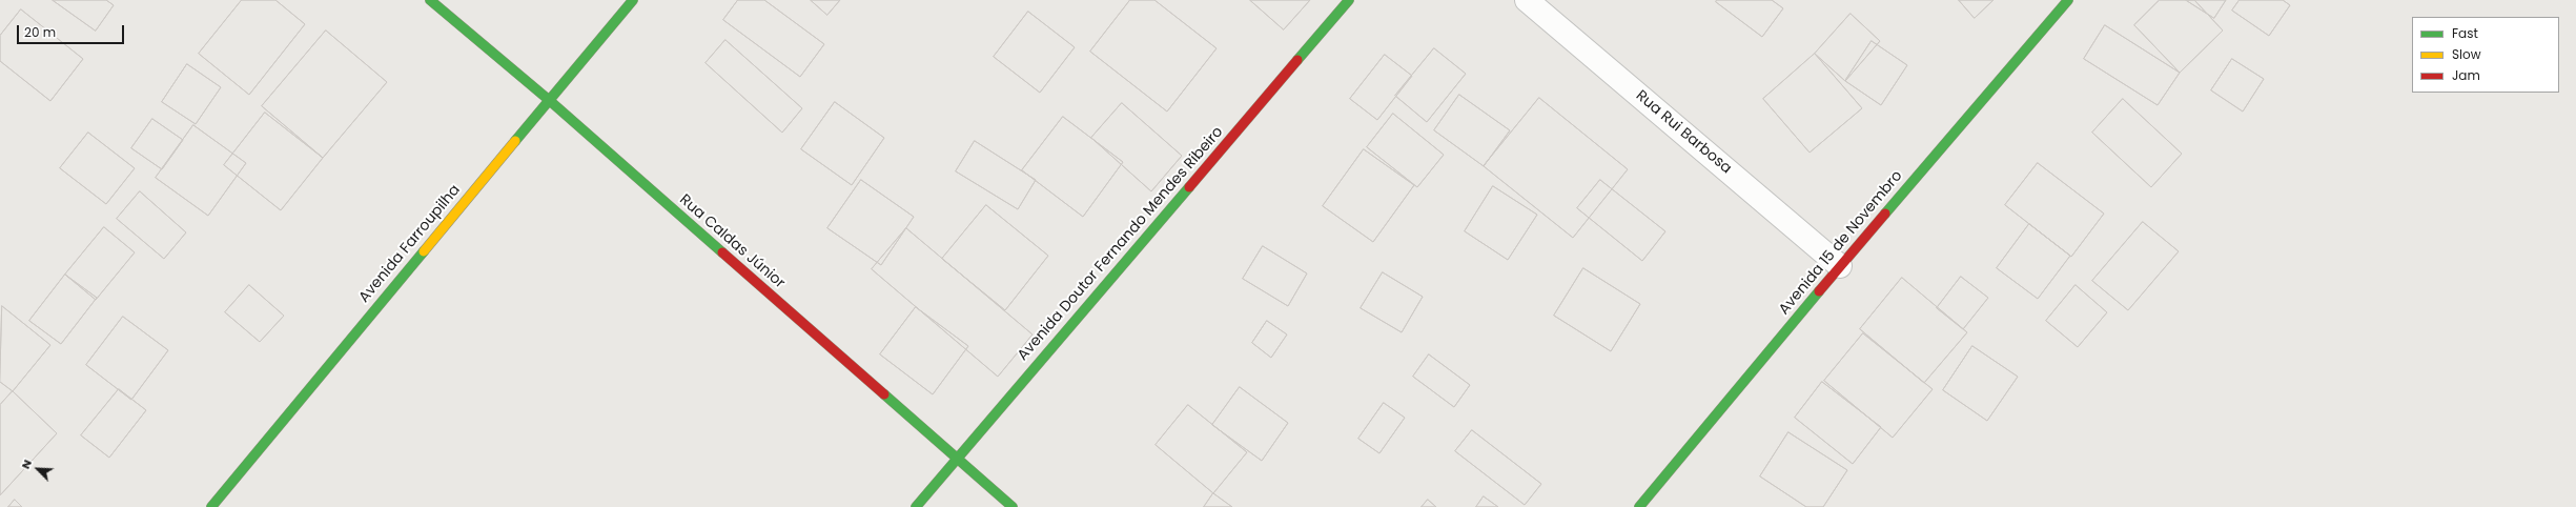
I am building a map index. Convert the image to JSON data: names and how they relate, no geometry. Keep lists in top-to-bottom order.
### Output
{
  "streets": {
    "street": [
      "Rua Rui Barbosa",
      "Rua Caldas Júnior",
      "Avenida 15 de Novembro",
      "Avenida Farroupilha",
      "Avenida Doutor Fernando Mendes Ribeiro"
    ]
  },
  "crossings": [
    ["Rua Rui Barbosa", "Avenida 15 de Novembro"],
    ["Rua Caldas Júnior", "Avenida Farroupilha"],
    ["Rua Caldas Júnior", "Avenida Doutor Fernando Mendes Ribeiro"]
  ],
  "legend": ["Fast", "Slow", "Jam"],
  "scale_bar": "20 m",
  "north": "top left"
}
